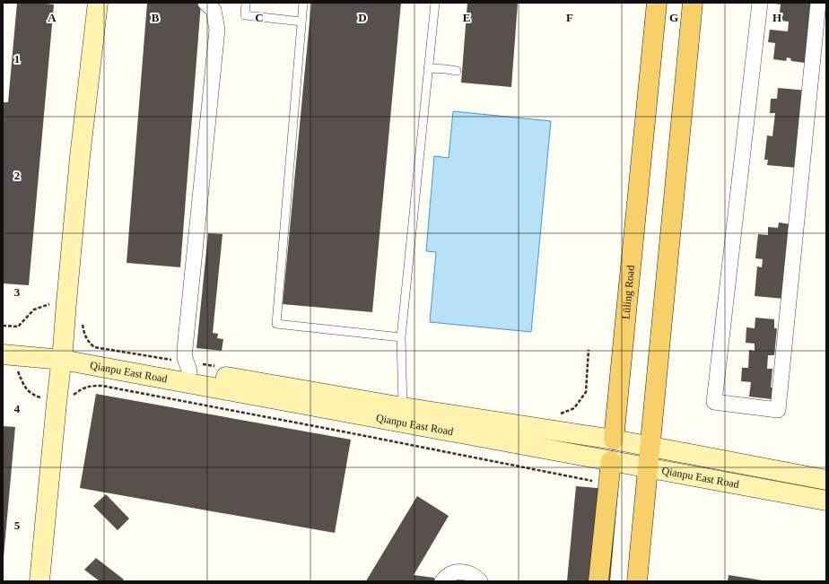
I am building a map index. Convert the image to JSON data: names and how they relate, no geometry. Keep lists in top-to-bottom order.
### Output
{
  "streets": {
    "main road": ["Lüling Road", "Qianpu East Road"]
  },
  "crossings": [
    ["Lüling Road", "Qianpu East Road"]
  ],
  "grid": {
    "columns": [
      "A",
      "B",
      "C",
      "D",
      "E",
      "F",
      "G",
      "H"
    ],
    "rows": [
      "1",
      "2",
      "3",
      "4",
      "5"
    ]
  }
}
